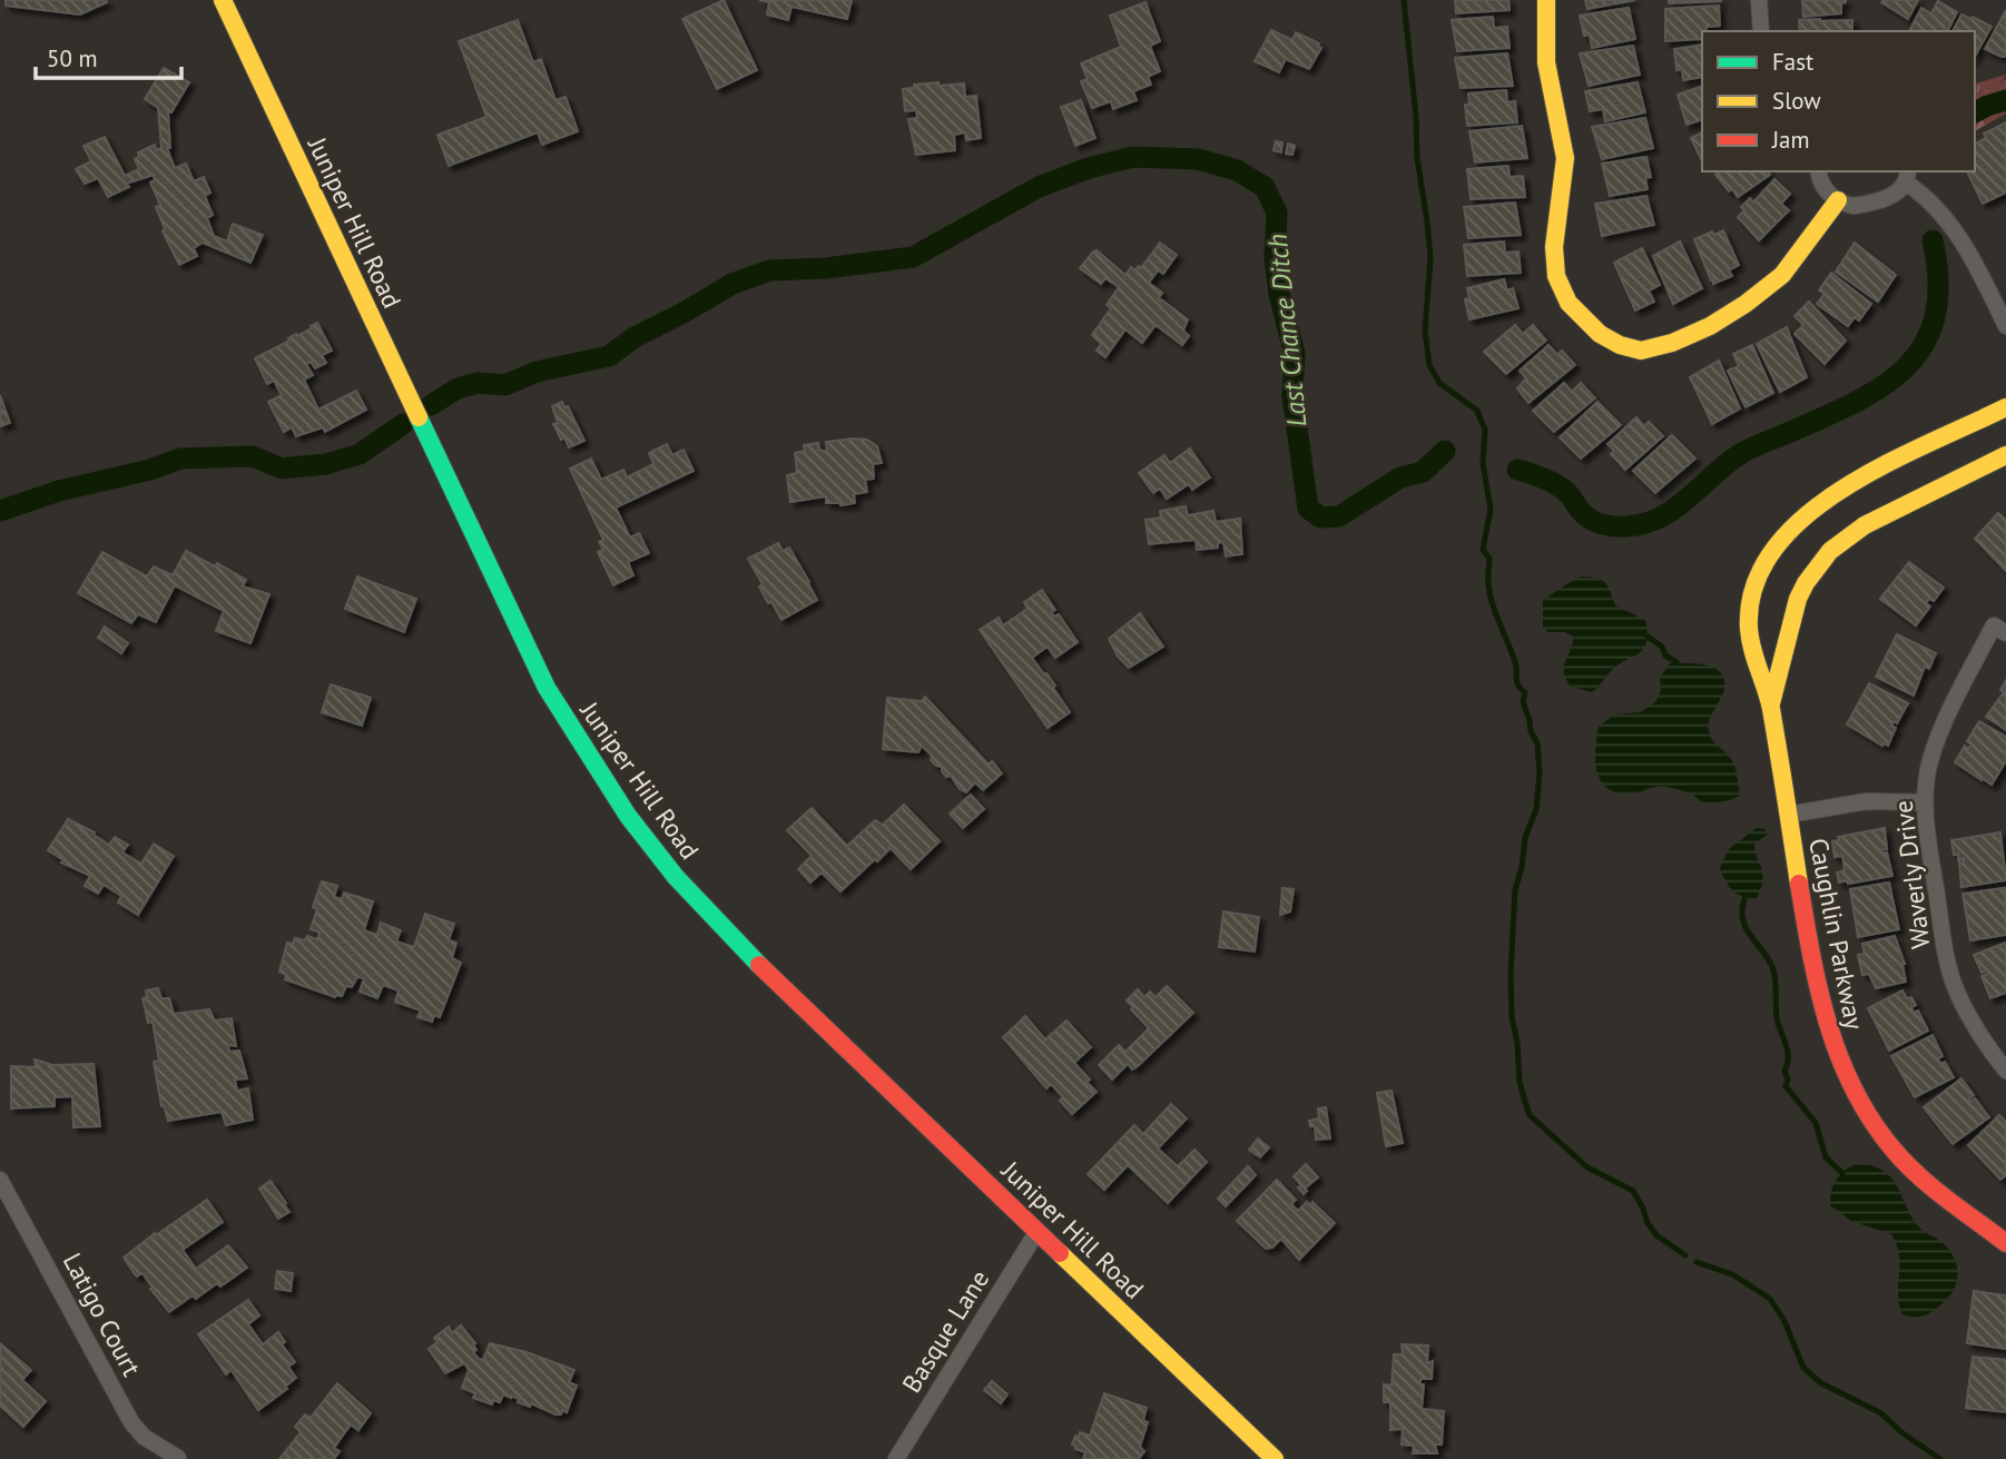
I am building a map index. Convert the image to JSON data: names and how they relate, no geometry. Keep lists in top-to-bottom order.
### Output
{
  "streets": {
    "street": [
      "Juniper Hill Road",
      "Waverly Drive",
      "Caughlin Parkway",
      "Latigo Court",
      "Basque Lane"
    ]
  },
  "crossings": [
    ["Juniper Hill Road", "Basque Lane"]
  ],
  "water": ["Last Chance Ditch"],
  "legend": ["Fast", "Slow", "Jam"],
  "scale_bar": "50 m"
}
